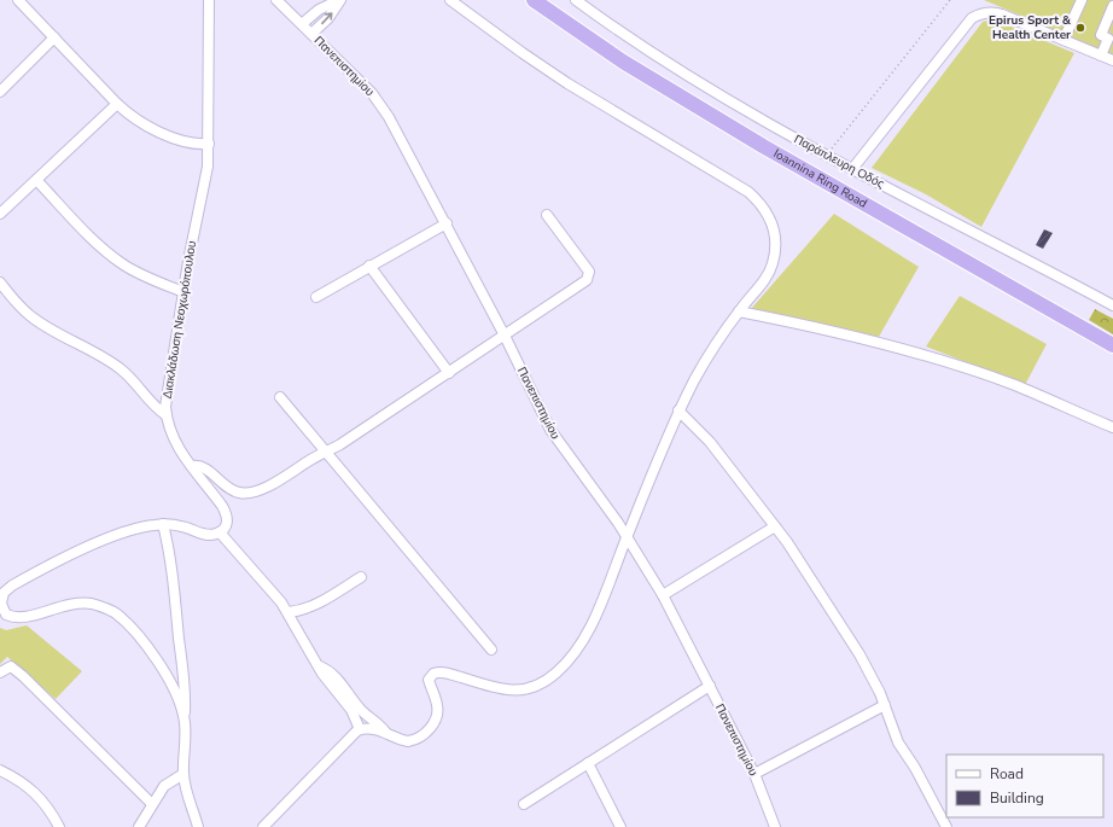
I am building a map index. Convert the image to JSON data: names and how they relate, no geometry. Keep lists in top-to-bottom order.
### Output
{
  "streets": {
    "highway": ["Ioannina Ring Road"],
    "street": ["Πανεπιστημίου", "Παράπλευρη Οδός", "Διακλάδωση Νεοχωρόπουλου"]
  },
  "places": ["Epirus Sport & Health Center"],
  "legend": ["Road", "Building"]
}
